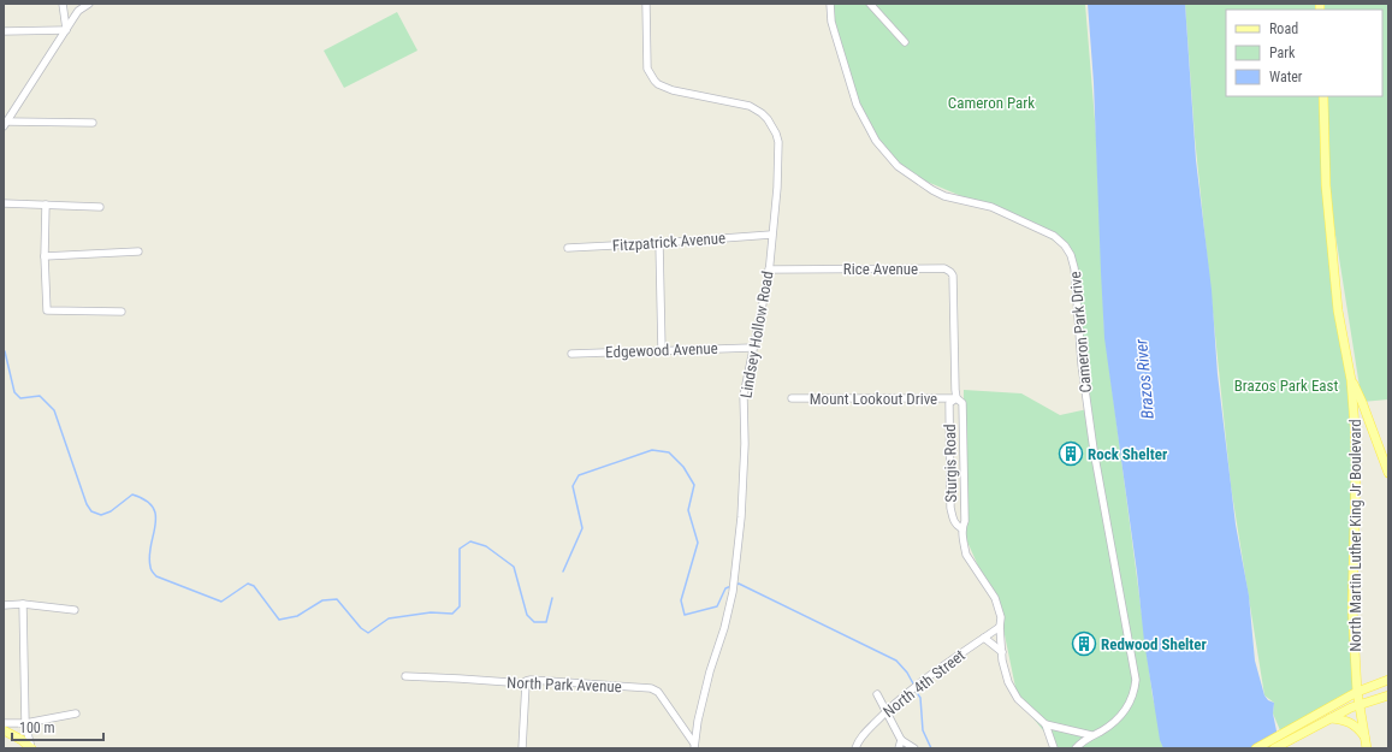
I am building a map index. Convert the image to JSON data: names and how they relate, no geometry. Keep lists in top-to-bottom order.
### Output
{
  "streets": {
    "main road": ["North Martin Luther King Jr Boulevard"],
    "street": [
      "Fitzpatrick Avenue",
      "Rice Avenue",
      "Cameron Park Drive",
      "Lindsey Hollow Road",
      "Edgewood Avenue",
      "Mount Lookout Drive",
      "Sturgis Road",
      "North 4th Street",
      "North Park Avenue"
    ]
  },
  "crossings": [
    ["Fitzpatrick Avenue", "Lindsey Hollow Road"],
    ["Rice Avenue", "Lindsey Hollow Road"],
    ["Rice Avenue", "Sturgis Road"],
    ["Lindsey Hollow Road", "Edgewood Avenue"],
    ["Lindsey Hollow Road", "North Park Avenue"],
    ["Mount Lookout Drive", "Sturgis Road"],
    ["Sturgis Road", "North 4th Street"]
  ],
  "water": ["Brazos River"],
  "parks": ["Cameron Park", "Brazos Park East"],
  "places": {
    "building": ["Rock Shelter", "Redwood Shelter"]
  },
  "legend": ["Road", "Park", "Water"],
  "scale_bar": "100 m"
}
